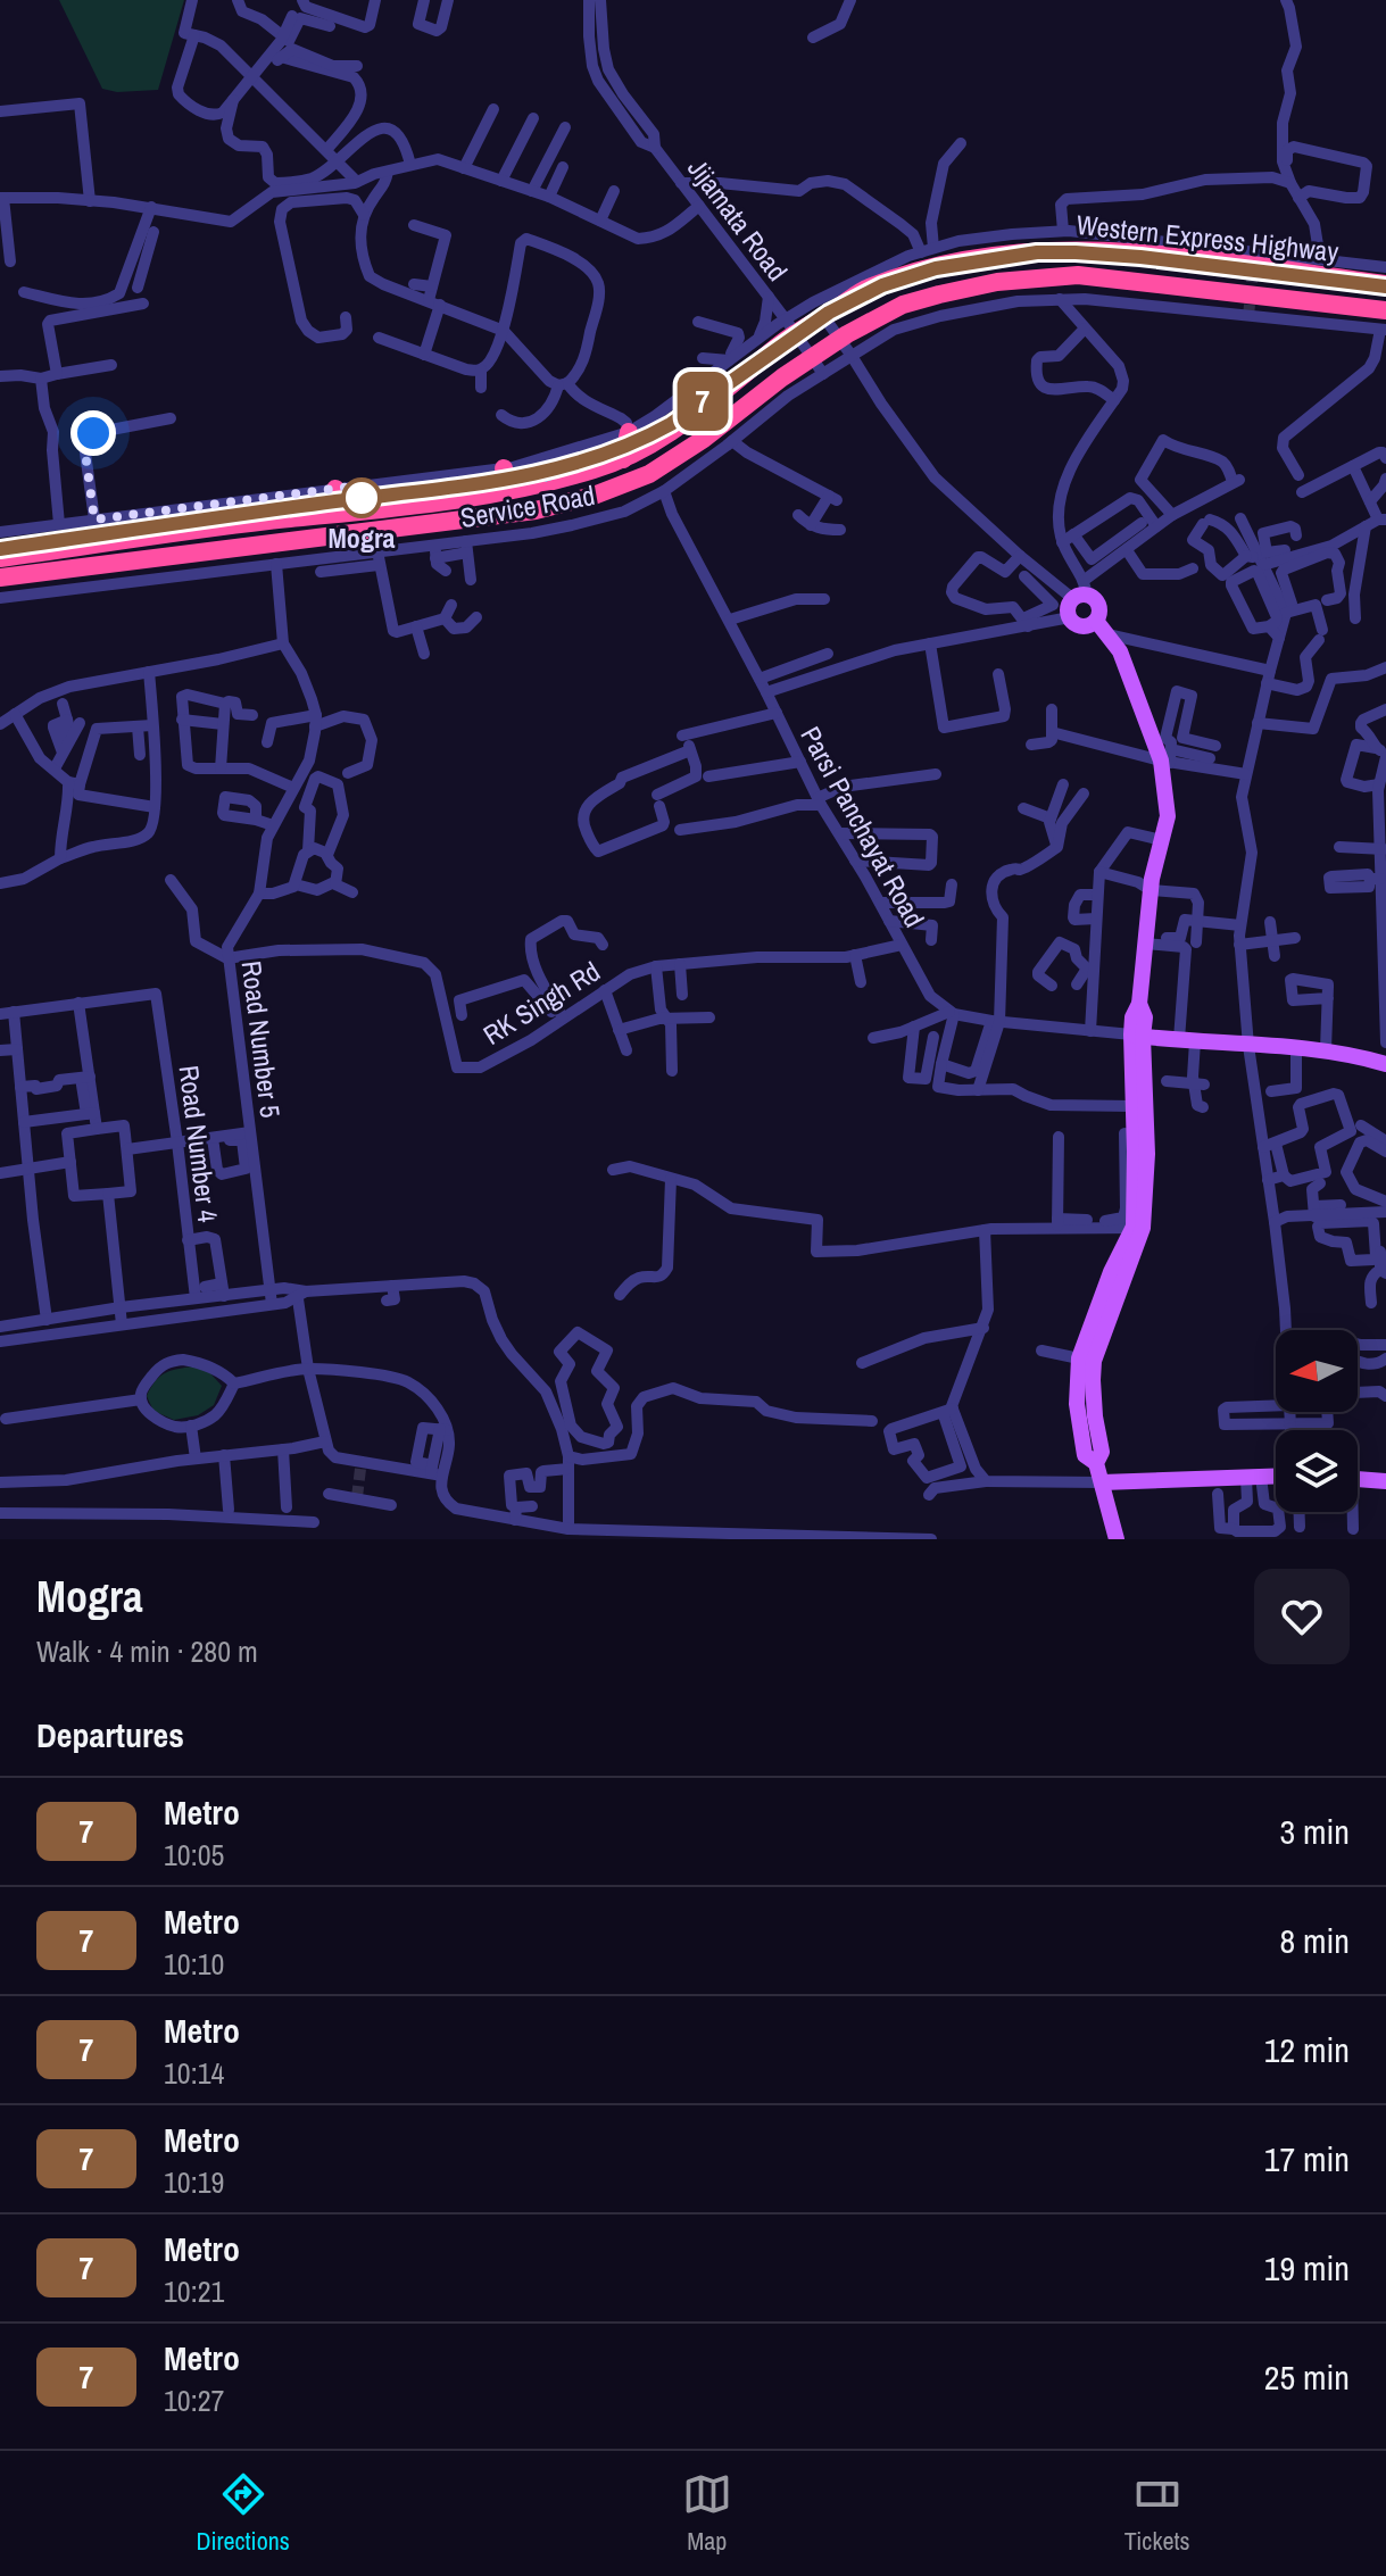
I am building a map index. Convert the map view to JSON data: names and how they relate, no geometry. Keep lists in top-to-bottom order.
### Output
{
  "streets": {
    "highway": ["Western Express Highway"],
    "street": [
      "Jijamata Road",
      "Service Road",
      "Parsi Panchayat Road",
      "RK Singh Rd",
      "Road Number 5",
      "Road Number 4"
    ]
  },
  "crossings": [
    ["Jijamata Road", "Western Express Highway"],
    ["Jijamata Road", "Service Road"],
    ["Service Road", "Parsi Panchayat Road"],
    ["Parsi Panchayat Road", "RK Singh Rd"],
    ["RK Singh Rd", "Road Number 5"]
  ],
  "places": ["Mogra"],
  "lines": ["metro line 7"],
  "north": "left",
  "page": {
    "on_map": "7",
    "heading": [
      ["Mogra", "Walk · 4 min · 280 m"],
      "Departures"
    ],
    "list": [
      {
        "mark": "7",
        "name": "Metro",
        "note": "10:05",
        "value": "3 min"
      },
      {
        "mark": "7",
        "name": "Metro",
        "note": "10:10",
        "value": "8 min"
      },
      {
        "mark": "7",
        "name": "Metro",
        "note": "10:14",
        "value": "12 min"
      },
      {
        "mark": "7",
        "name": "Metro",
        "note": "10:19",
        "value": "17 min"
      },
      {
        "mark": "7",
        "name": "Metro",
        "note": "10:21",
        "value": "19 min"
      },
      {
        "mark": "7",
        "name": "Metro",
        "note": "10:27",
        "value": "25 min"
      }
    ],
    "tabs": ["Directions", "Map", "Tickets"]
  }
}
